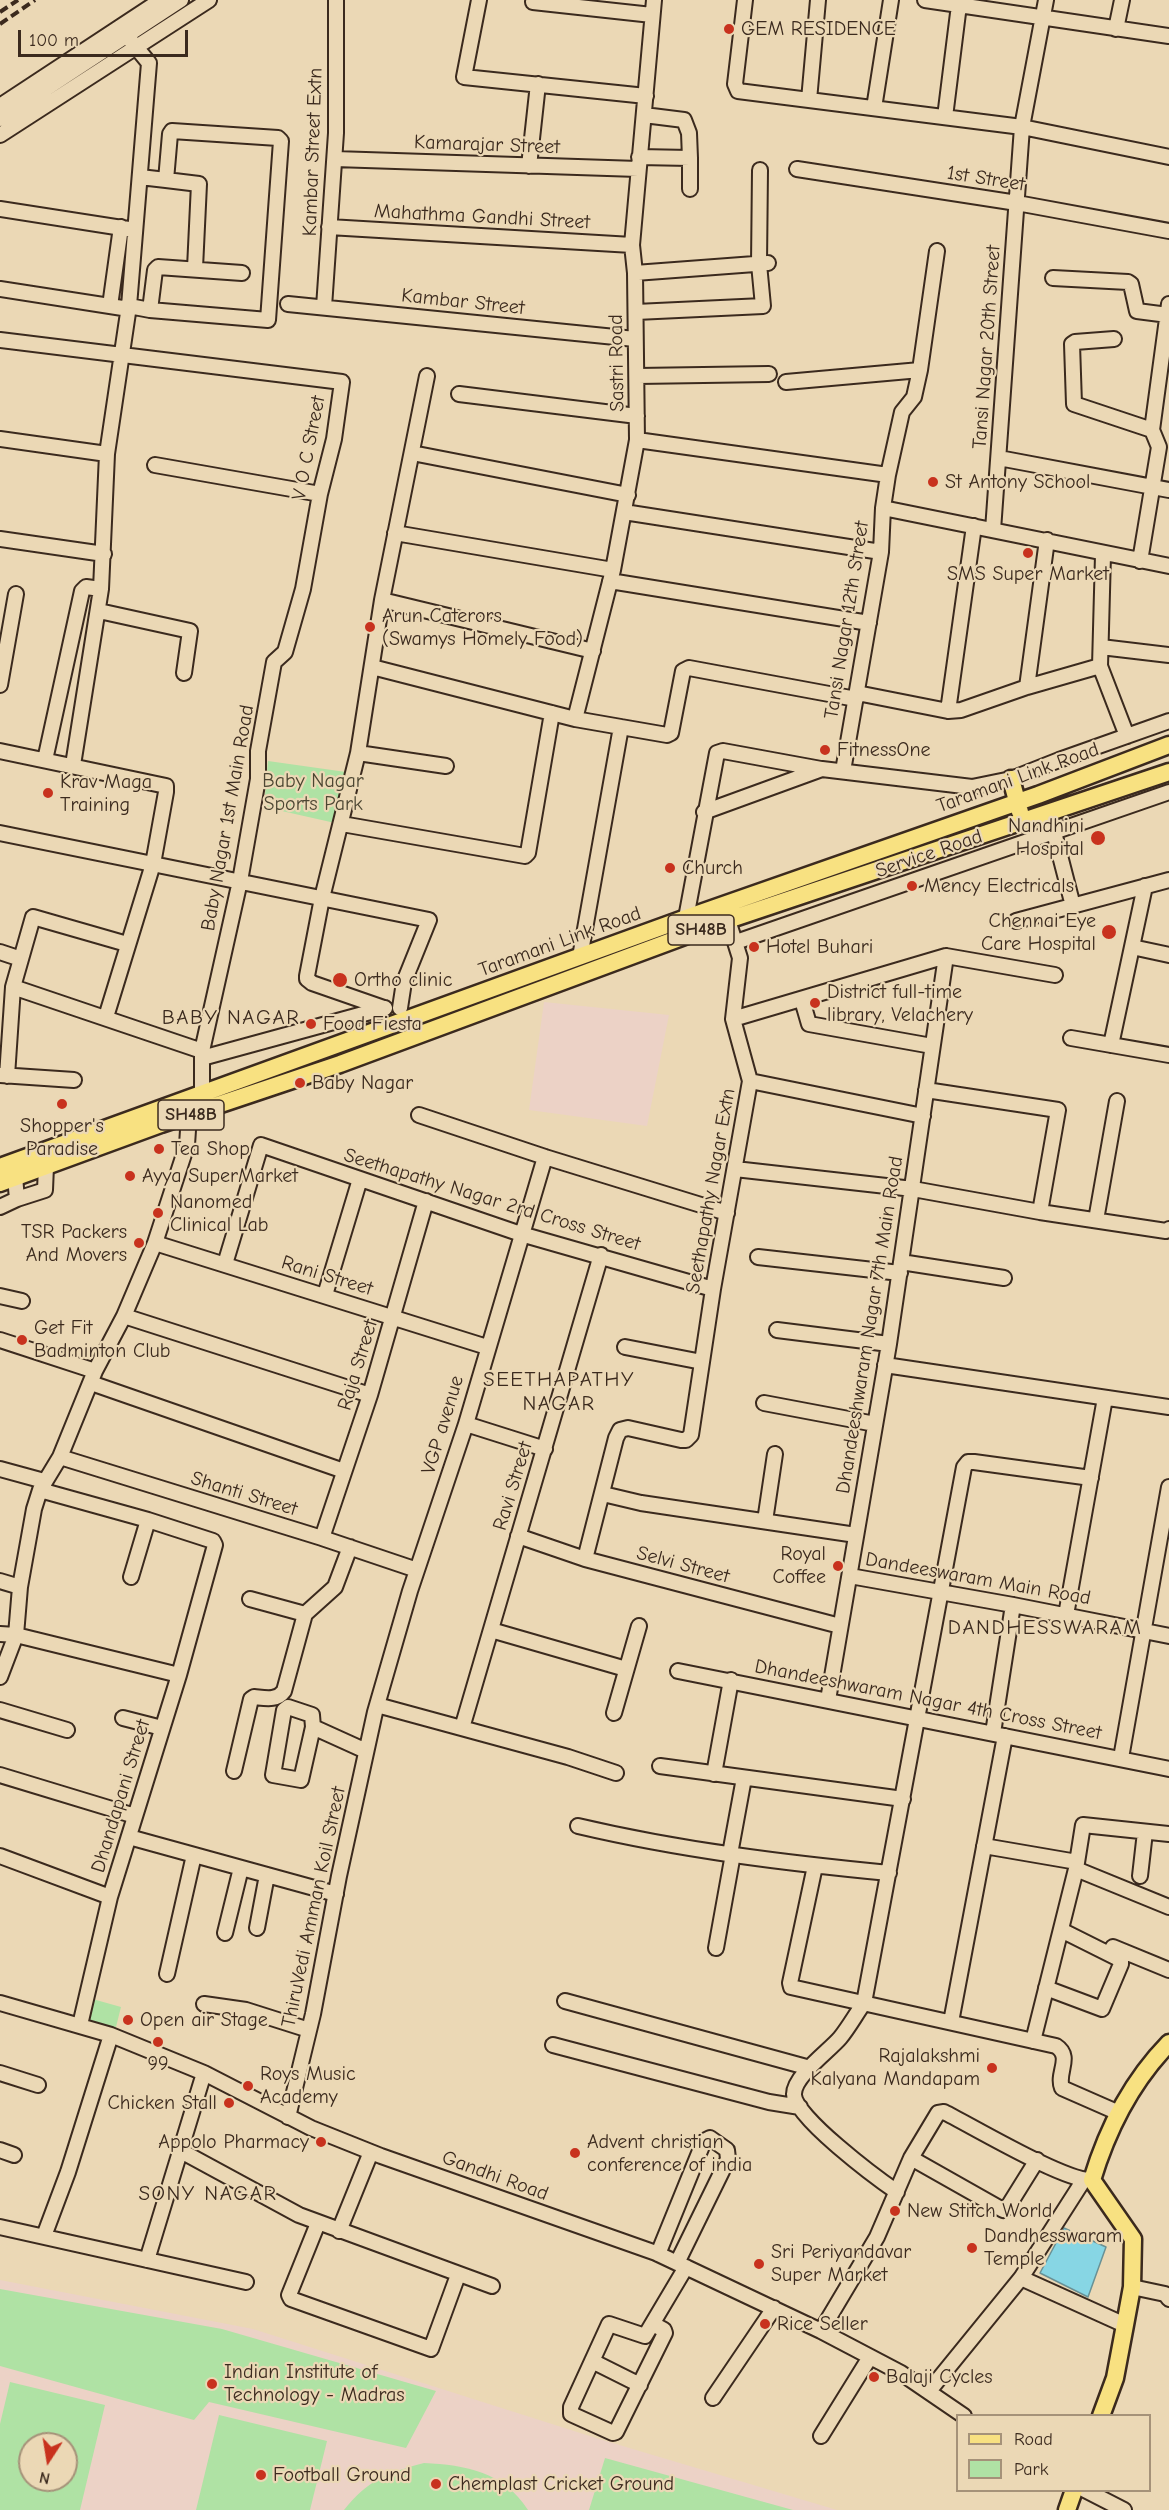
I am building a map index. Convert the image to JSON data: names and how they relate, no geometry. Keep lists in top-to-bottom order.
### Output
{
  "streets": {
    "main road": ["Taramani Link Road", "SH48B"],
    "street": [
      "Kamarajar Street",
      "Kambar Street Extn",
      "1st Street",
      "Mahathma Gandhi Street",
      "Kambar Street",
      "Tansi Nagar 20th Street",
      "Sastri Road",
      "V O C Street",
      "Tansi Nagar 12th Street",
      "Baby Nagar 1st Main Road",
      "Service Road",
      "Seethapathy Nagar Extn",
      "Seethapathy Nagar 2rd Cross Street",
      "Rani Street",
      "Dhandeeshwaram Nagar 7th Main Road",
      "Raja Street",
      "VGP avenue",
      "Ravi Street",
      "Shanti Street",
      "Selvi Street",
      "Dandeeswaram Main Road",
      "Dhandeeshwaram Nagar 4th Cross Street",
      "Dhandapani Street",
      "ThiruVedi Amman Koil Street",
      "Gandhi Road"
    ]
  },
  "crossings": [
    ["Kamarajar Street", "Kambar Street Extn"],
    ["Kamarajar Street", "Sastri Road"],
    ["Kambar Street Extn", "Mahathma Gandhi Street"],
    ["Kambar Street Extn", "Kambar Street"],
    ["1st Street", "Tansi Nagar 20th Street"],
    ["Mahathma Gandhi Street", "Sastri Road"],
    ["Kambar Street", "Sastri Road"],
    ["V O C Street", "Baby Nagar 1st Main Road"],
    ["Taramani Link Road", "Baby Nagar 1st Main Road"],
    ["Taramani Link Road", "Seethapathy Nagar Extn"],
    ["Service Road", "Seethapathy Nagar Extn"],
    ["Seethapathy Nagar Extn", "Seethapathy Nagar 2rd Cross Street"],
    ["Seethapathy Nagar 2rd Cross Street", "Rani Street"],
    ["Seethapathy Nagar 2rd Cross Street", "Raja Street"],
    ["Seethapathy Nagar 2rd Cross Street", "VGP avenue"],
    ["Seethapathy Nagar 2rd Cross Street", "Ravi Street"],
    ["Rani Street", "Raja Street"],
    ["Rani Street", "VGP avenue"],
    ["Dhandeeshwaram Nagar 7th Main Road", "Selvi Street"],
    ["Dhandeeshwaram Nagar 7th Main Road", "Dandeeswaram Main Road"],
    ["Dhandeeshwaram Nagar 7th Main Road", "Dhandeeshwaram Nagar 4th Cross Street"],
    ["Raja Street", "Shanti Street"],
    ["VGP avenue", "Shanti Street"],
    ["VGP avenue", "ThiruVedi Amman Koil Street"],
    ["Ravi Street", "Selvi Street"],
    ["Dhandapani Street", "Gandhi Road"],
    ["ThiruVedi Amman Koil Street", "Gandhi Road"]
  ],
  "districts": [
    "BABY NAGAR",
    "SEETHAPATHY NAGAR",
    "DANDHESSWARAM",
    "SONY NAGAR"
  ],
  "parks": ["Baby Nagar Sports Park"],
  "places": [
    "GEM RESIDENCE",
    "St Antony School",
    "SMS Super Market",
    "Arun Caterors (Swamys Homely Food)",
    "FitnessOne",
    "Krav Maga Training",
    "Nandhini Hospital",
    "Church",
    "Mency Electricals",
    "Chennai Eye Care Hospital",
    "Hotel Buhari",
    "Ortho clinic",
    "District full-time library, Velachery",
    "Food Fiesta",
    "Baby Nagar",
    "Shopper's Paradise",
    "Tea Shop",
    "Ayya SuperMarket",
    "Nanomed Clinical Lab",
    "TSR Packers And Movers",
    "Get Fit Badminton Club",
    "Royal Coffee",
    "Open air Stage",
    "99",
    "Rajalakshmi Kalyana Mandapam",
    "Roys Music Academy",
    "Chicken Stall",
    "Appolo Pharmacy",
    "Advent christian conference of india",
    "New Stitch World",
    "Dandhesswaram Temple",
    "Sri Periyandavar Super Market",
    "Rice Seller",
    "Balaji Cycles",
    "Indian Institute of Technology - Madras",
    "Football Ground",
    "Chemplast Cricket Ground"
  ],
  "legend": ["Road", "Park"],
  "scale_bar": "100 m",
  "north": "bottom"
}
